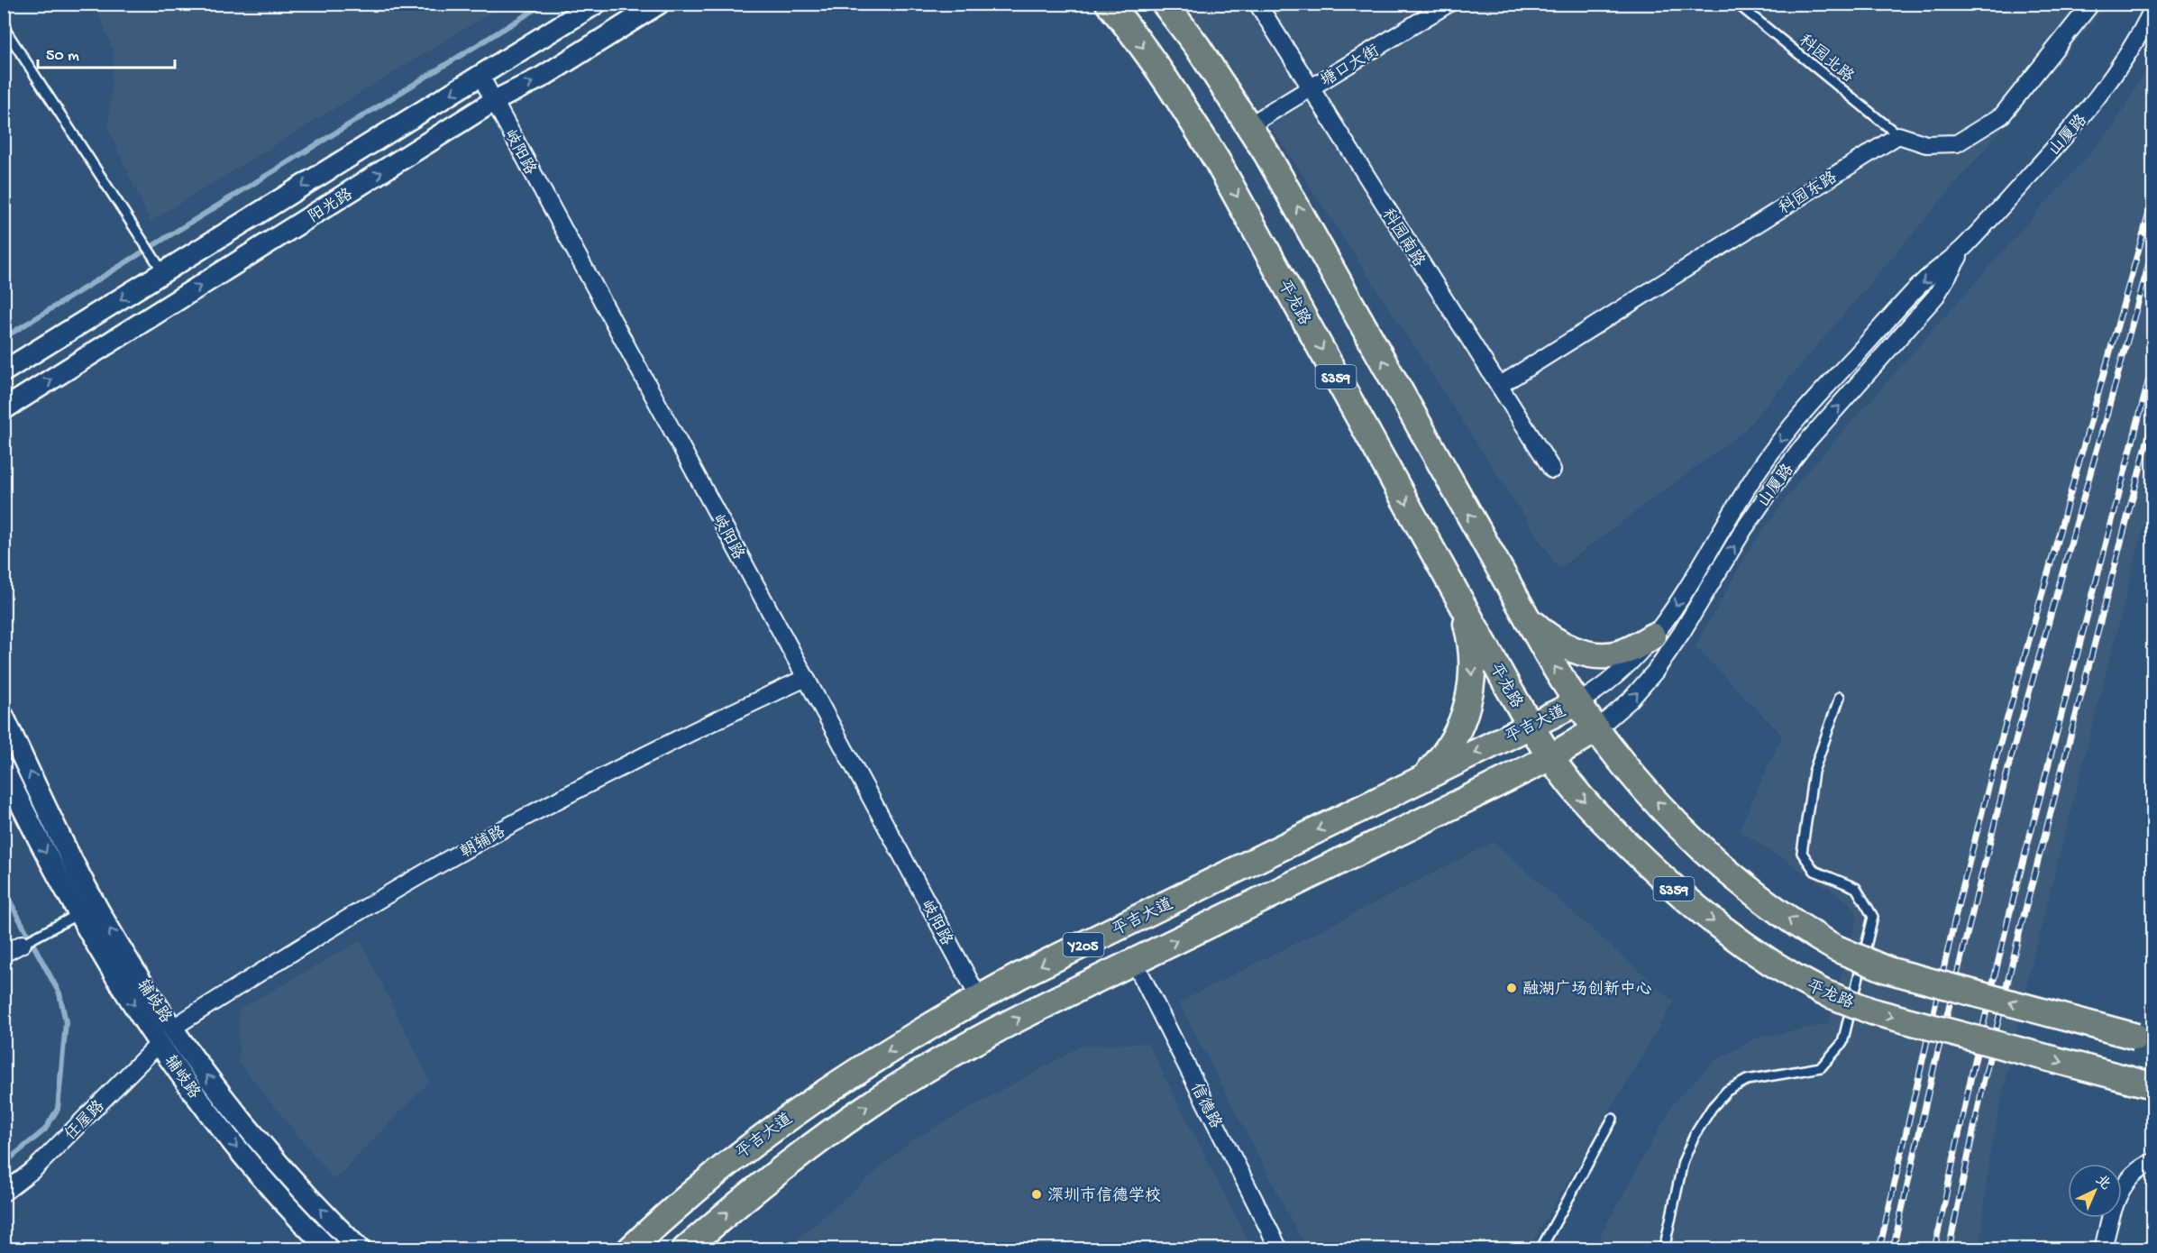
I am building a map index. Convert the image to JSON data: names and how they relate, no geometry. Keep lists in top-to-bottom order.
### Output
{
  "streets": {
    "main road": [
      "平龙路",
      "S359",
      "平吉大道",
      "Y205"
    ],
    "street": [
      "塘口大街",
      "山厦路",
      "岐阳路",
      "科园东路",
      "阳光路",
      "科园南路",
      "朝辅路",
      "辅歧路",
      "辅岐路",
      "信德路",
      "任屋路"
    ],
    "lane": ["科园北路"]
  },
  "crossings": [
    ["科园北路", "科园东路"],
    ["塘口大街", "科园南路"],
    ["山厦路", "平吉大道"],
    ["山厦路", "Y205"],
    ["岐阳路", "阳光路"],
    ["岐阳路", "平吉大道"],
    ["岐阳路", "朝辅路"],
    ["科园东路", "科园南路"],
    ["平龙路", "平吉大道"],
    ["平龙路", "Y205"],
    ["朝辅路", "辅歧路"],
    ["Y205", "信德路"],
    ["辅岐路", "任屋路"]
  ],
  "one_way": ["辅歧路", "辅岐路"],
  "places": ["融湖广场创新中心", "深圳市信德学校"],
  "scale_bar": "50 m",
  "north": "top right"
}
